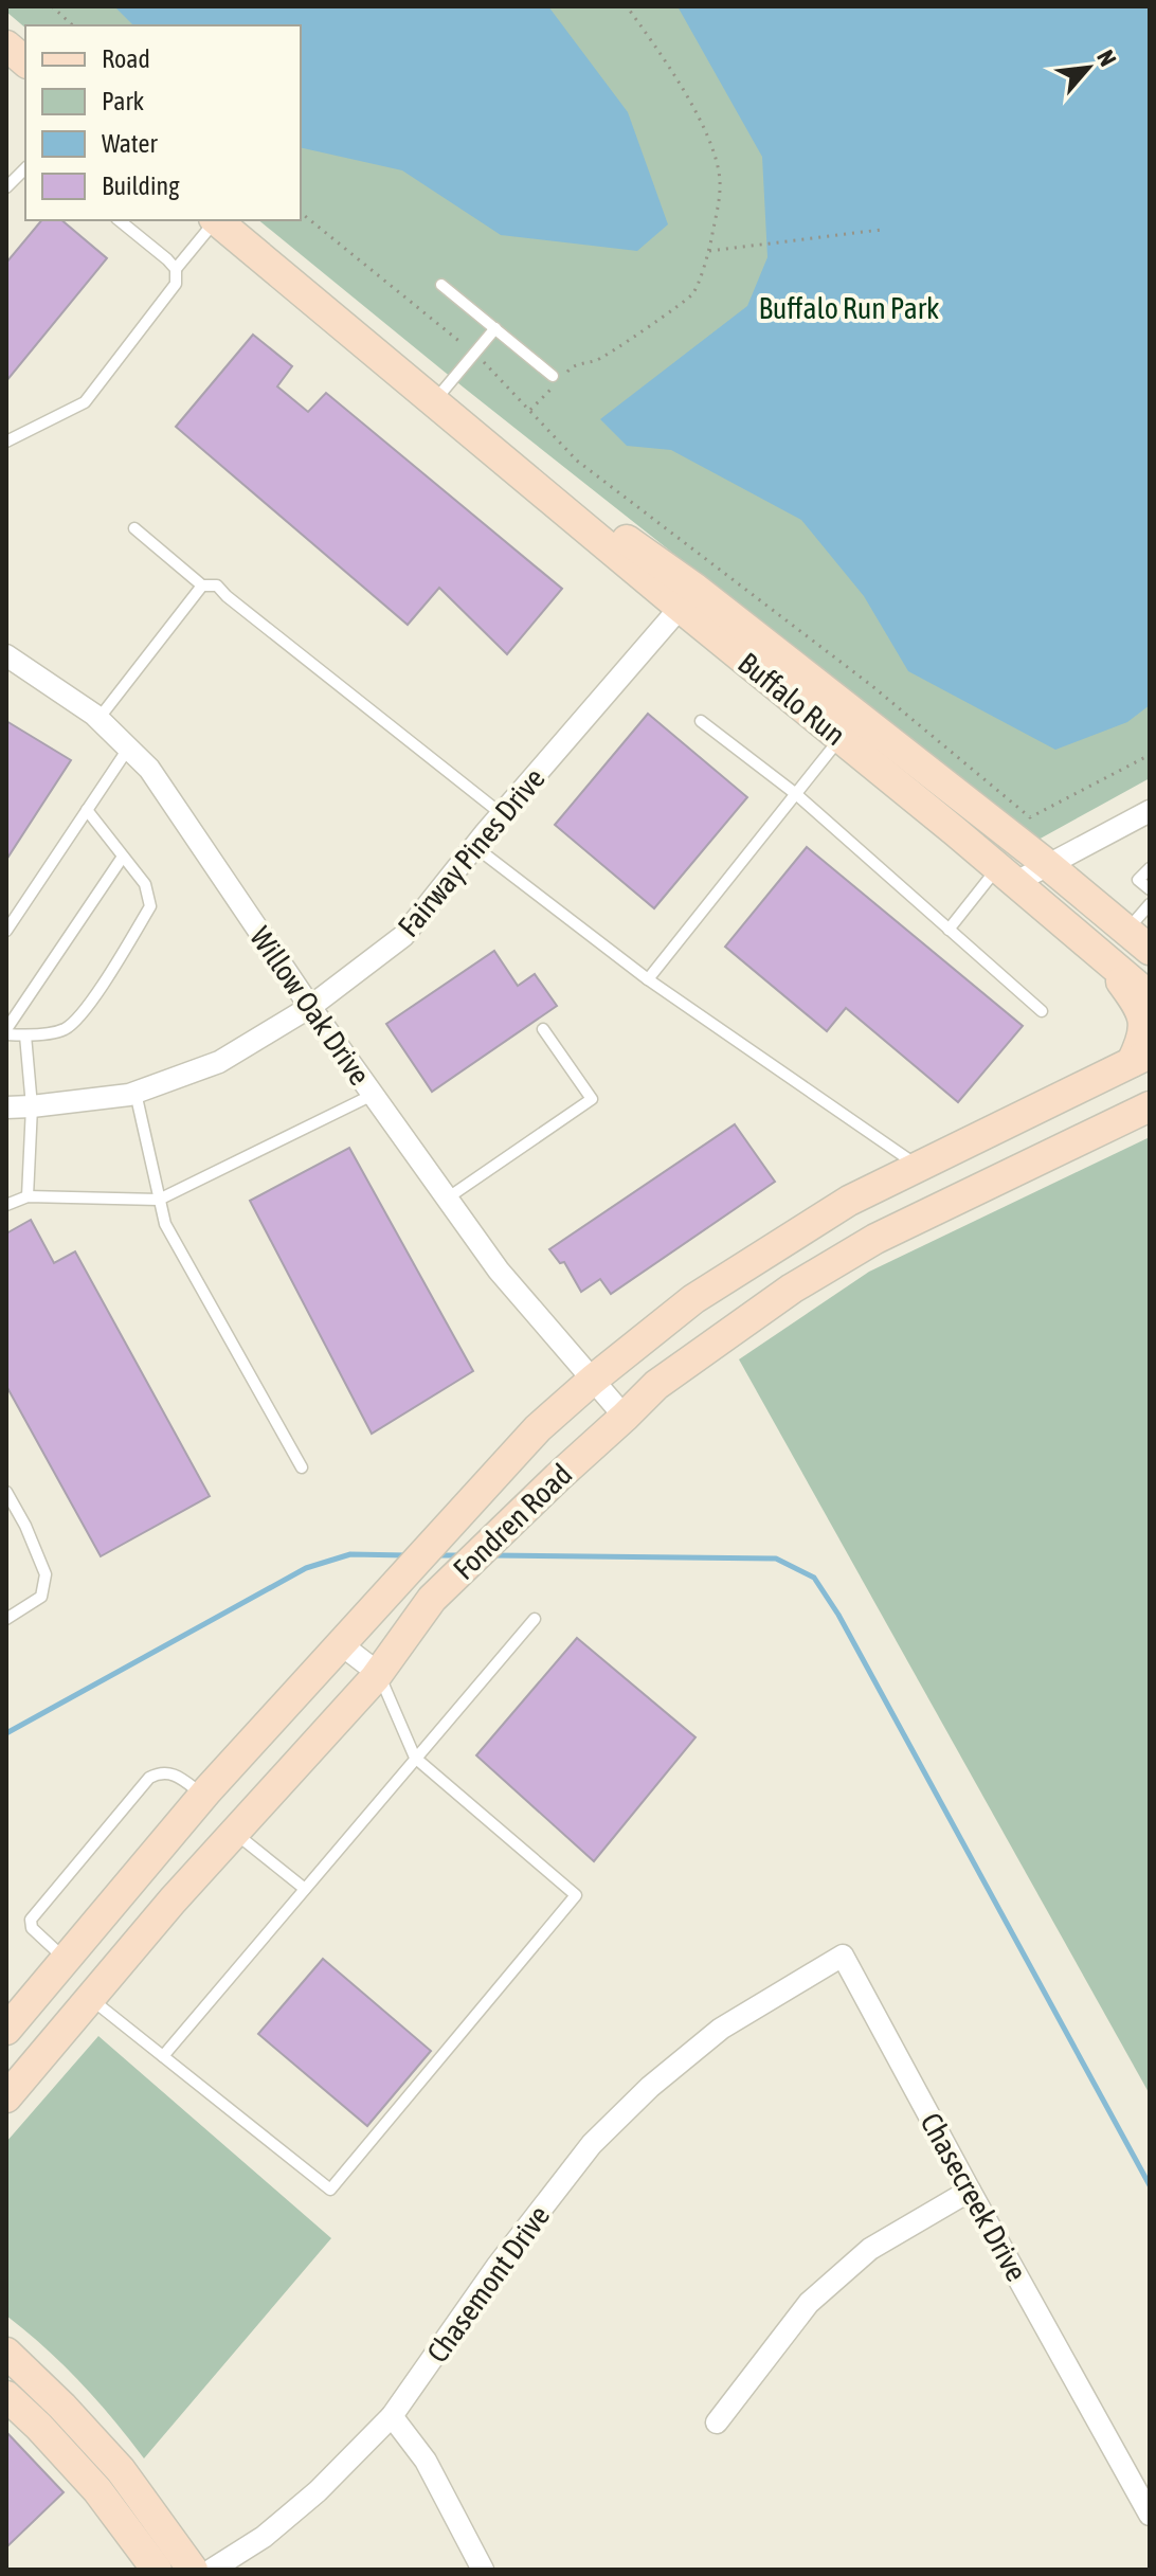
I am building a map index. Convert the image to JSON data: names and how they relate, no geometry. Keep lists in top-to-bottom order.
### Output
{
  "streets": {
    "main road": ["Buffalo Run", "Fondren Road"],
    "street": [
      "Fairway Pines Drive",
      "Willow Oak Drive",
      "Chasecreek Drive",
      "Chasemont Drive"
    ]
  },
  "crossings": [
    ["Buffalo Run", "Fairway Pines Drive"],
    ["Fairway Pines Drive", "Willow Oak Drive"],
    ["Willow Oak Drive", "Fondren Road"],
    ["Chasecreek Drive", "Chasemont Drive"]
  ],
  "parks": ["Buffalo Run Park"],
  "legend": [
    "Road",
    "Park",
    "Water",
    "Building"
  ],
  "north": "top right"
}
